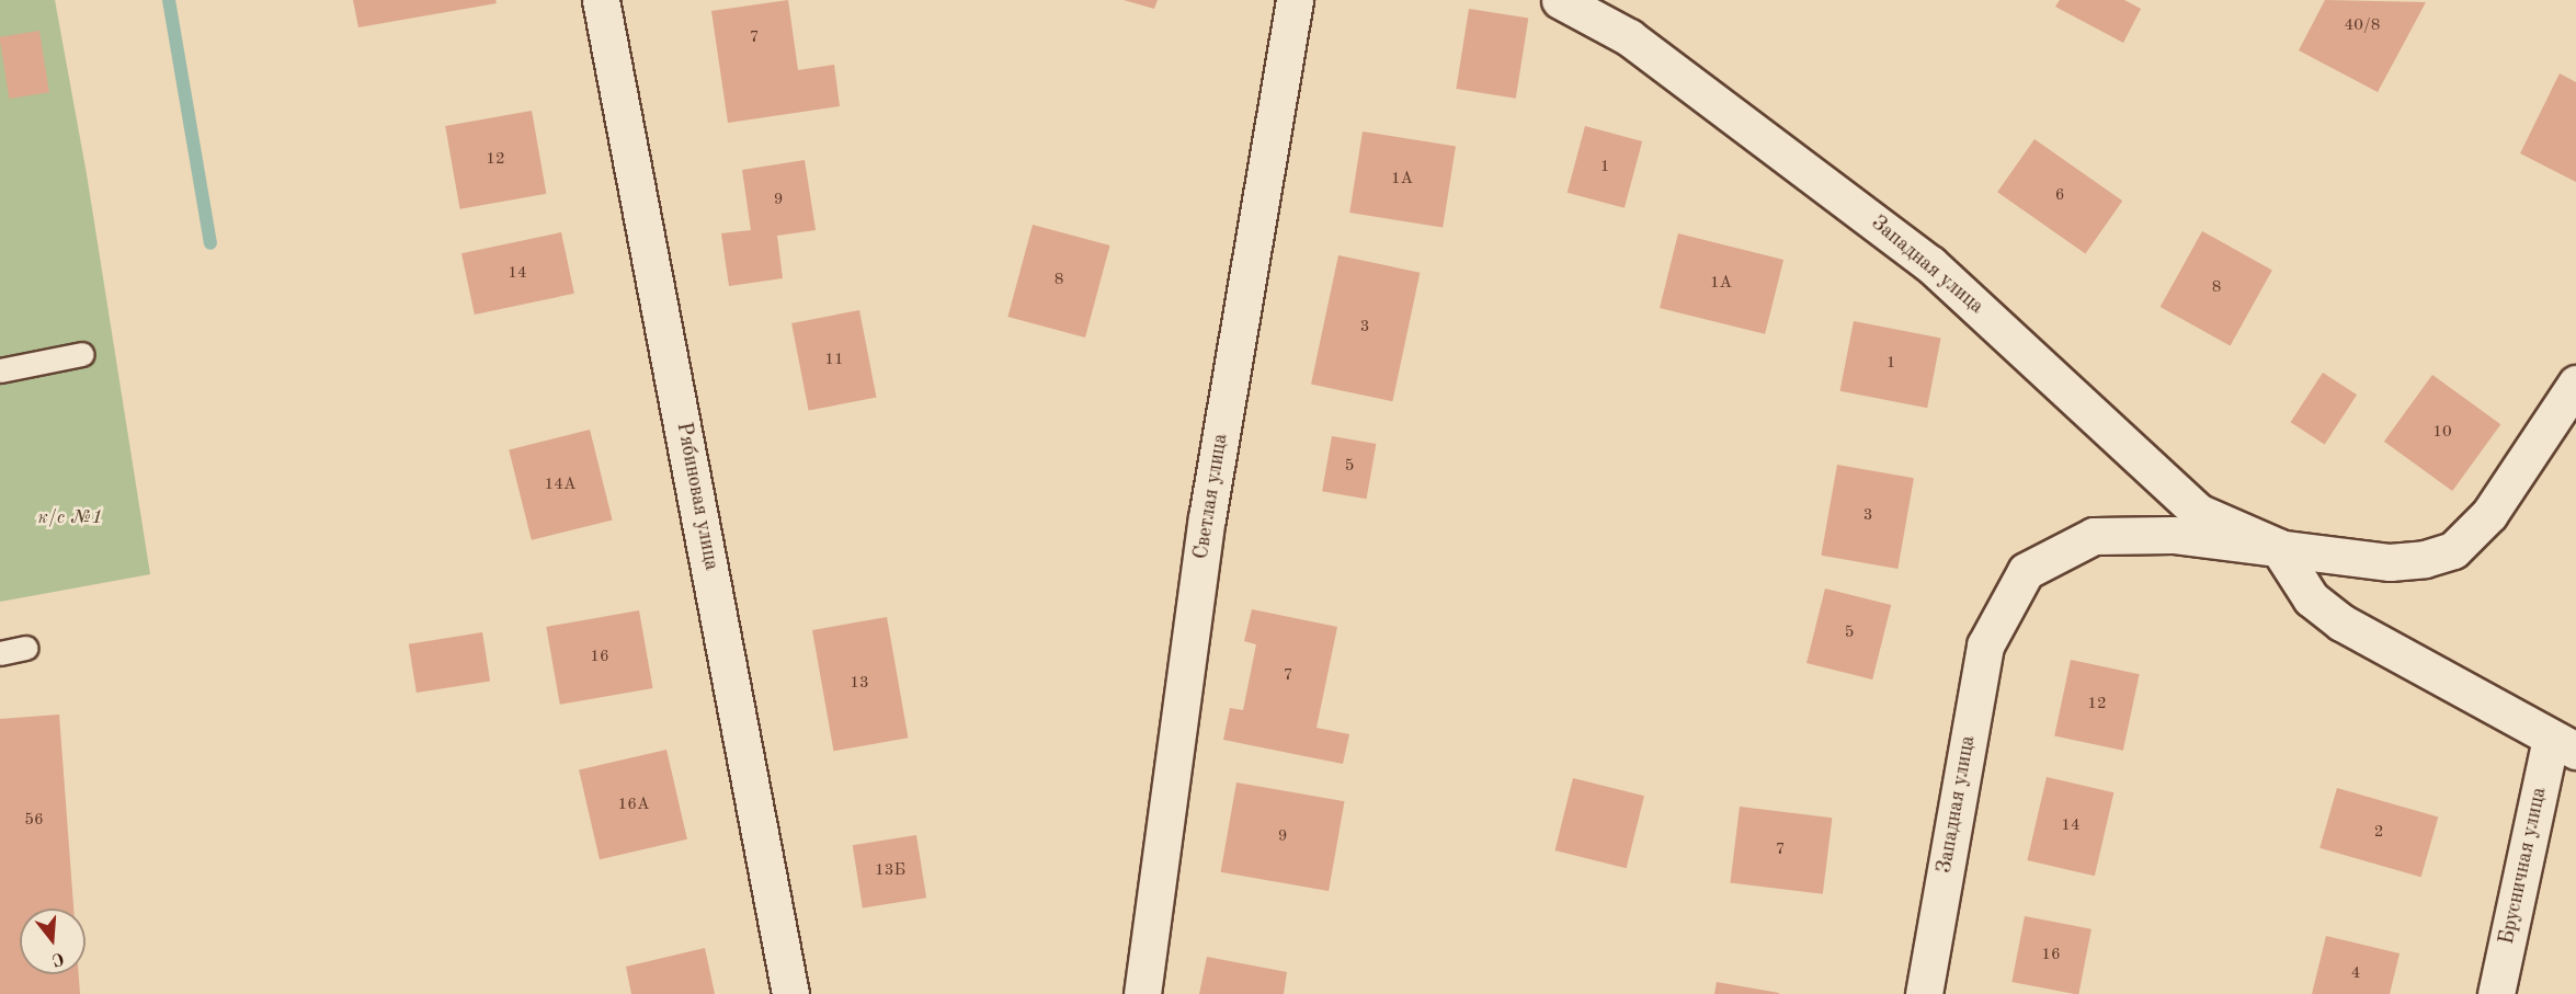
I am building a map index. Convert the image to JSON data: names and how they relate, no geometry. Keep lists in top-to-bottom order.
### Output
{
  "streets": {
    "street": [
      "Западная улица",
      "Рябиновая улица",
      "Светлая улица",
      "Брусничная улица"
    ]
  },
  "parks": ["к/с №1"],
  "house_numbers": [
    "40/8",
    "7",
    "12",
    "1",
    "1А",
    "6",
    "9",
    "14",
    "8",
    "1А",
    "8",
    "3",
    "11",
    "1",
    "10",
    "5",
    "14А",
    "3",
    "5",
    "16",
    "7",
    "13",
    "12",
    "16А",
    "56",
    "14",
    "2",
    "9",
    "7",
    "13Б",
    "16",
    "4"
  ],
  "north": "bottom"
}
